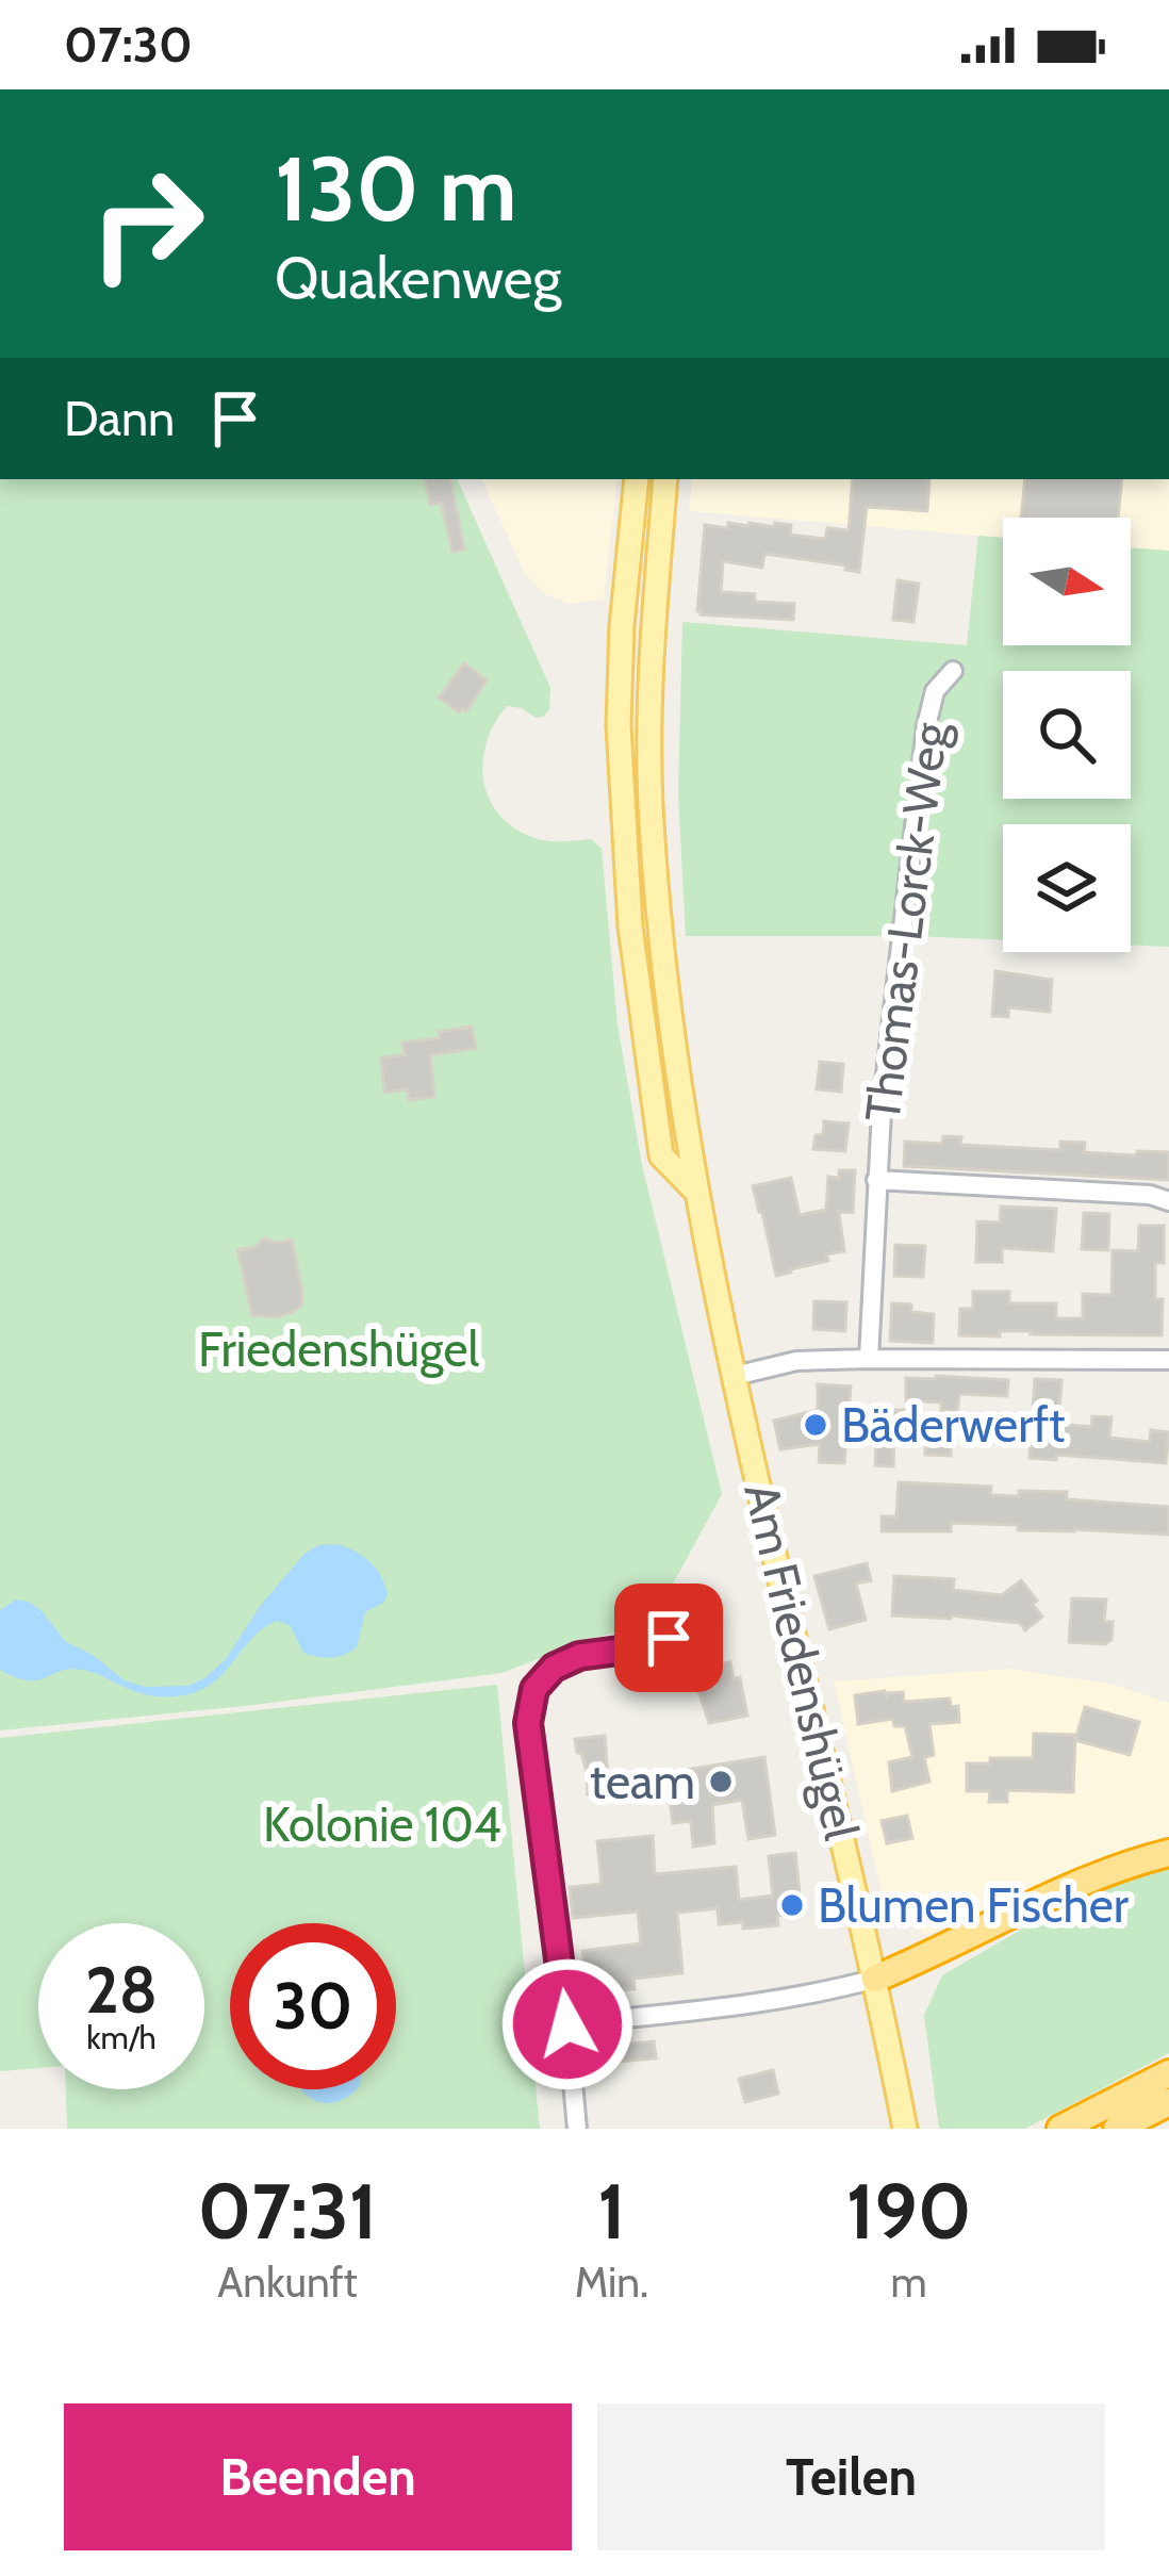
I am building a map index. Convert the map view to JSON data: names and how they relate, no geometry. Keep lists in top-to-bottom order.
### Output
{
  "streets": {
    "main road": ["Am Friedenshügel"],
    "street": ["Thomas-Lorck-Weg"]
  },
  "parks": ["Friedenshügel", "Kolonie 104"],
  "places": ["Bäderwerft", "team", "Blumen Fischer"],
  "north": "right",
  "page": {
    "status": "07:30",
    "turn": ["130 m", "Quakenweg"],
    "then": "Dann",
    "speed": "28 km/h",
    "limit": "30",
    "eta": [
      "07:31",
      "Ankunft",
      "1",
      "Min.",
      "190",
      "m"
    ],
    "buttons": ["Beenden", "Teilen"]
  }
}
